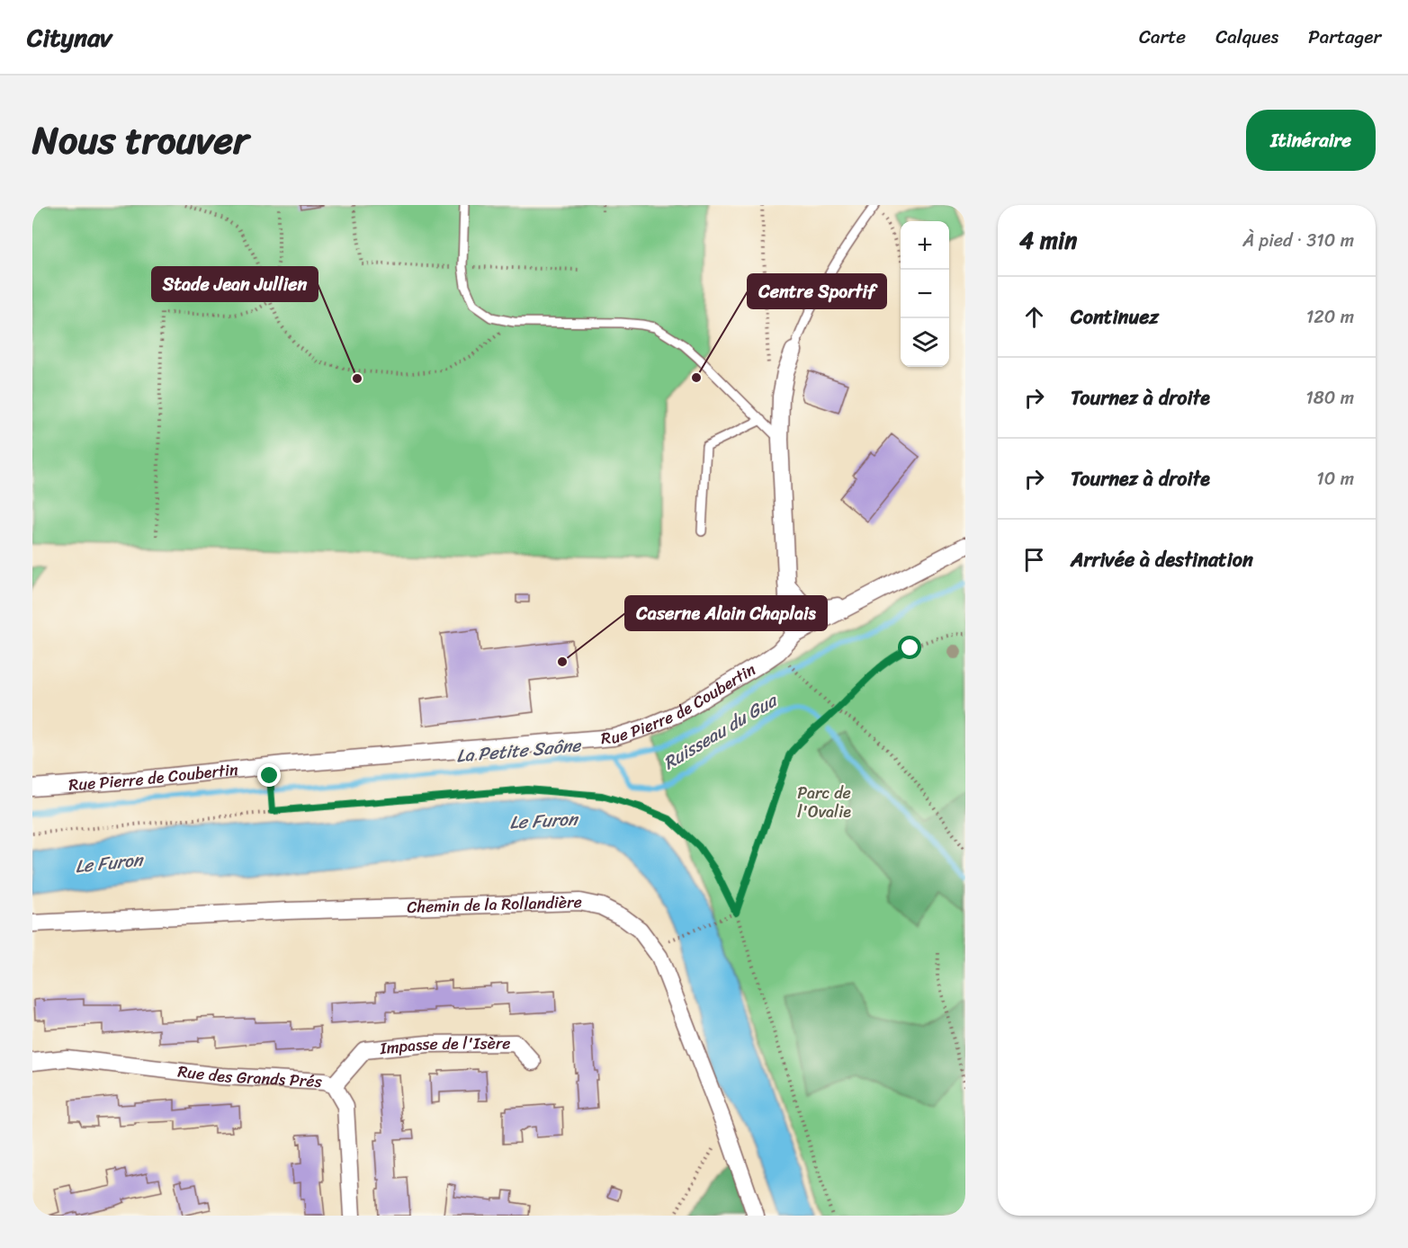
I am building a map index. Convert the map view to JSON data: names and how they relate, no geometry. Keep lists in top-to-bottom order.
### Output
{
  "streets": {
    "street": [
      "Rue Pierre de Coubertin",
      "Chemin de la Rollandière",
      "Impasse de l'Isère",
      "Rue des Grands Prés"
    ]
  },
  "crossings": [
    ["Impasse de l'Isère", "Rue des Grands Prés"]
  ],
  "water": ["Ruisseau du Gua", "La Petite Saône", "Le Furon"],
  "parks": ["Parc de l'Ovalie"],
  "places": ["Centre Sportif", "Stade Jean Jullien", "Caserne Alain Chaplais"],
  "page": {
    "header": "Citynav",
    "nav": ["Carte", "Calques", "Partager"],
    "title": "Nous trouver",
    "buttons": "Itinéraire",
    "heading": ["4 min", "À pied · 310 m"],
    "map_buttons": ["+", "−"],
    "list": [
      ["Continuez", "120 m"],
      ["Tournez à droite", "180 m"],
      ["Tournez à droite", "10 m"],
      "Arrivée à destination"
    ]
  }
}
